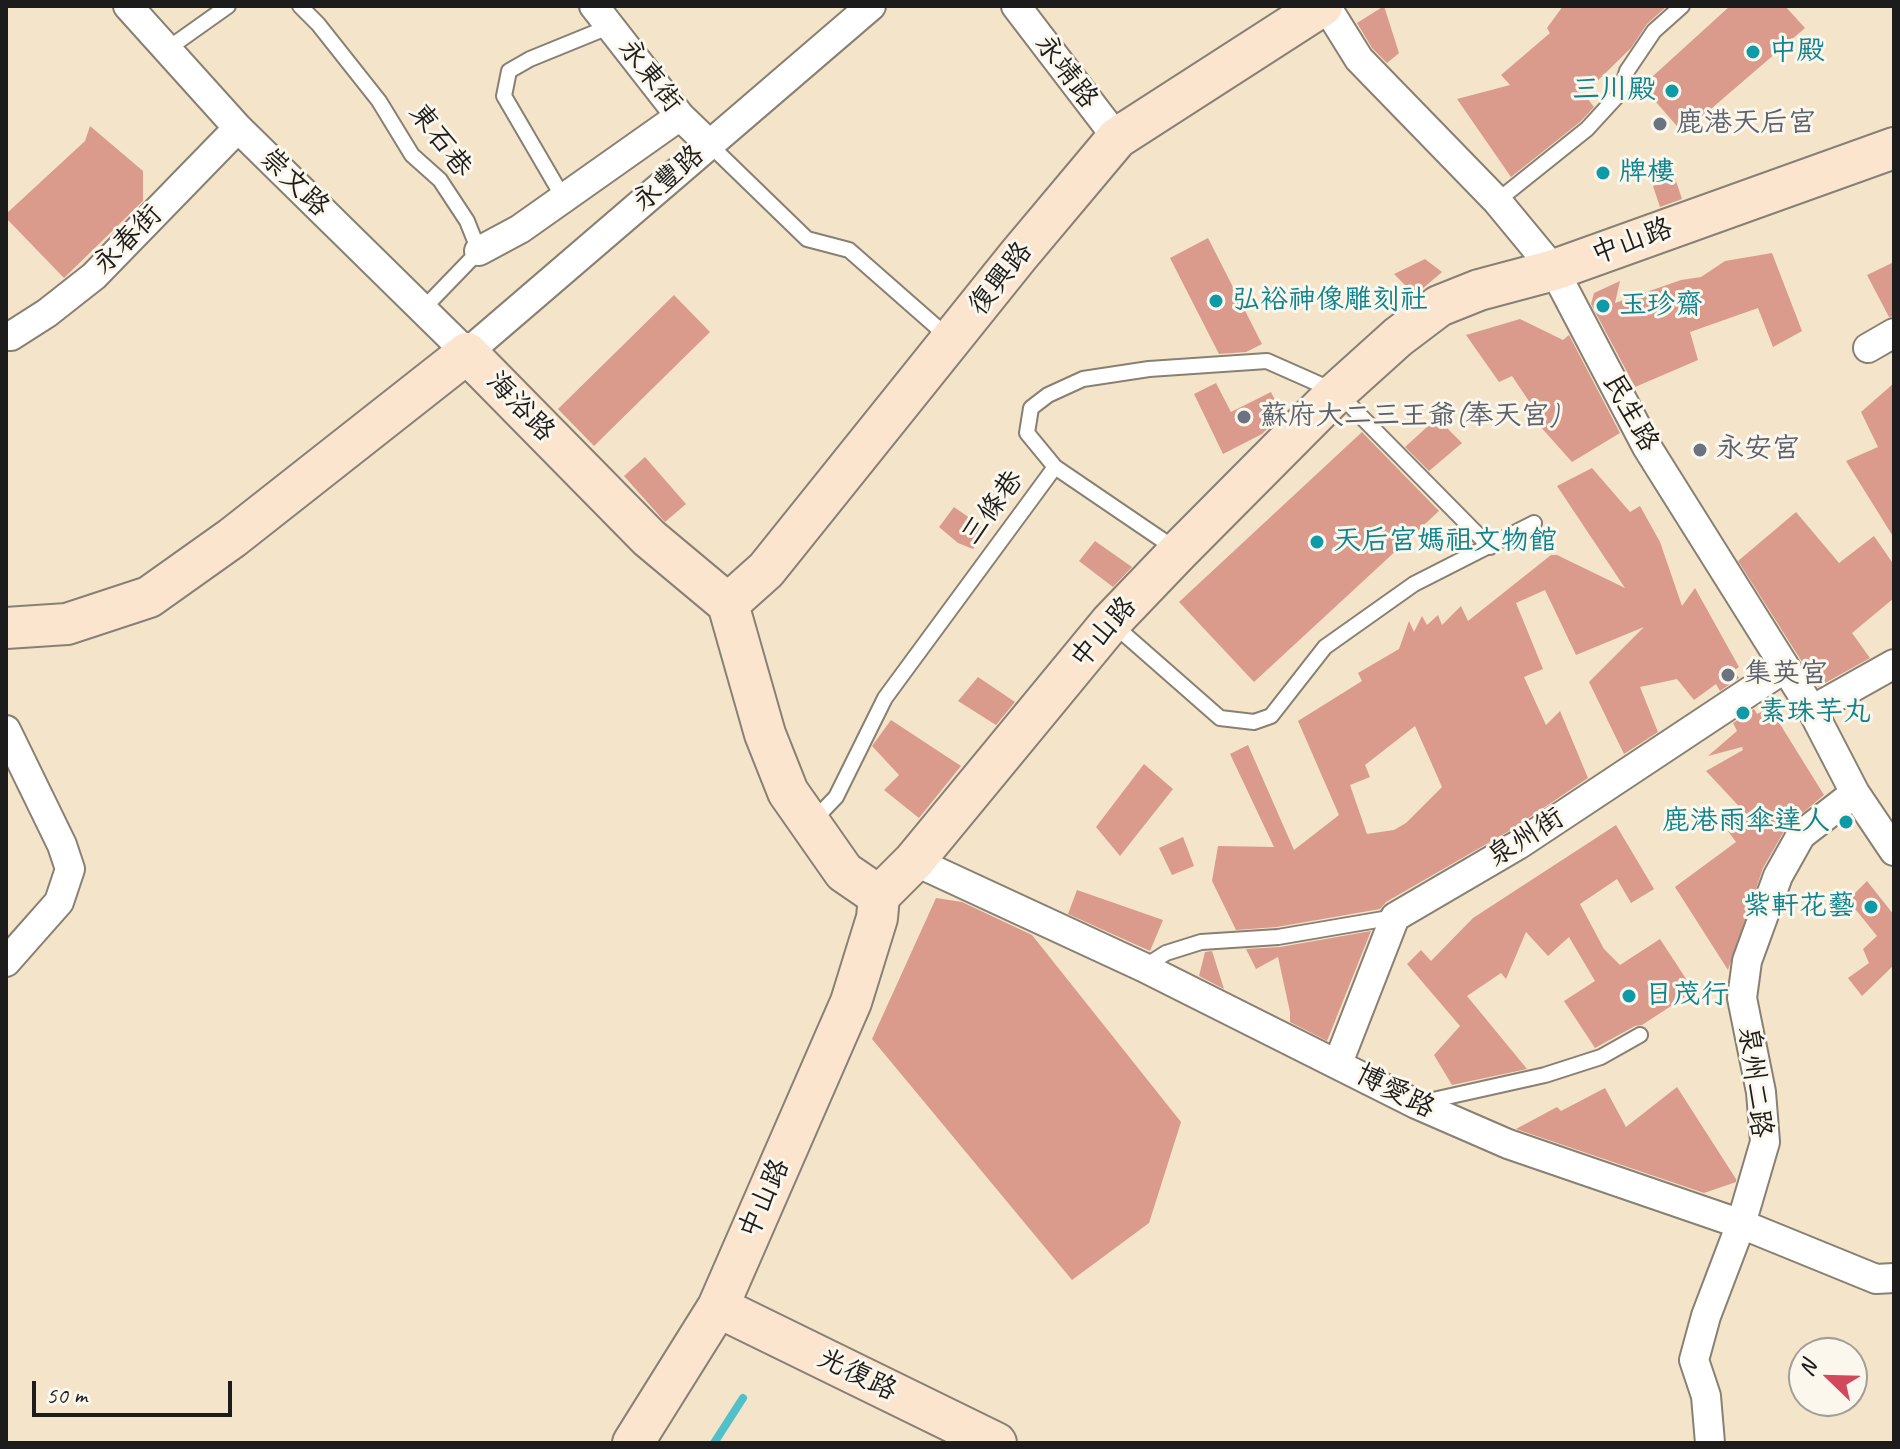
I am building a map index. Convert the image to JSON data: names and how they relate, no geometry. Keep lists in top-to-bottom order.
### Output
{
  "streets": {
    "street": [
      "永靖路",
      "永東街",
      "永豐路",
      "崇文路",
      "永春街",
      "中山路",
      "復興路",
      "海浴路",
      "民生路",
      "泉州街",
      "泉州二路",
      "博愛路",
      "光復路"
    ],
    "lane": ["東石巷", "三條巷"]
  },
  "crossings": [
    ["永靖路", "復興路"],
    ["永東街", "永豐路"],
    ["永豐路", "崇文路"],
    ["永豐路", "海浴路"],
    ["崇文路", "永春街"],
    ["崇文路", "海浴路"],
    ["中山路", "民生路"],
    ["中山路", "三條巷"],
    ["中山路", "博愛路"],
    ["中山路", "光復路"],
    ["復興路", "海浴路"],
    ["復興路", "民生路"],
    ["民生路", "泉州街"],
    ["民生路", "泉州二路"],
    ["泉州二路", "博愛路"]
  ],
  "places": [
    "中殿",
    "三川殿",
    "鹿港天后宮",
    "牌樓",
    "弘裕神像雕刻社",
    "玉珍齋",
    "蘇府大二三王爺(奉天宮)",
    "永安宮",
    "天后宮媽祖文物館",
    "集英宮",
    "素珠芋丸",
    "鹿港雨傘達人",
    "紫軒花藝",
    "日茂行"
  ],
  "scale_bar": "50 m",
  "north": "top left"
}
